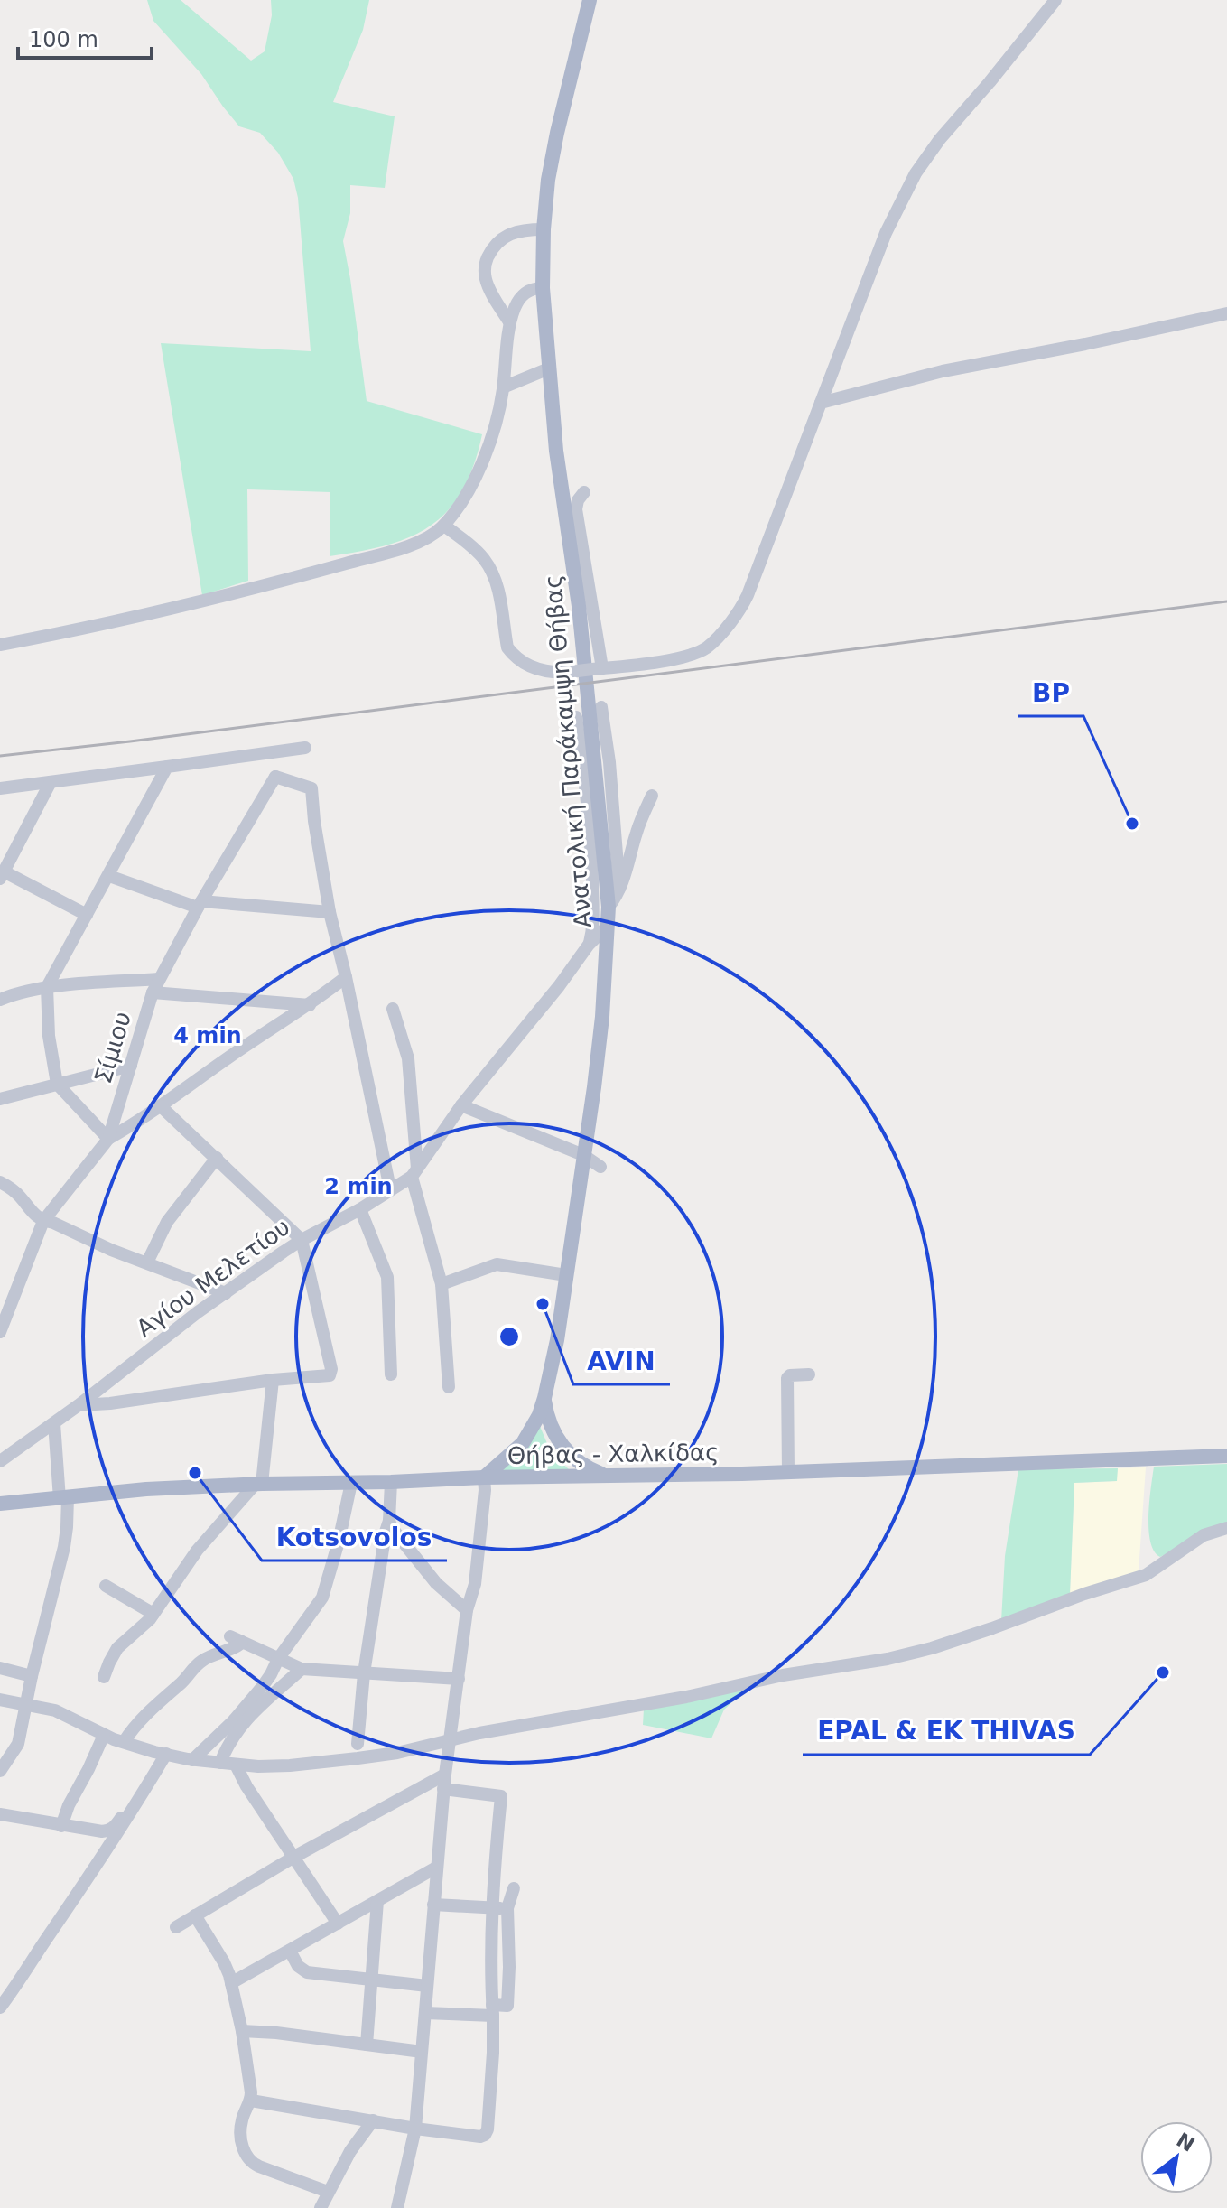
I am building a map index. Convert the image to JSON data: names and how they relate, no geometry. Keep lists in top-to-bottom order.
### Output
{
  "streets": {
    "main road": ["Ανατολική Παράκαμψη Θήβας", "Θήβας - Χαλκίδας"],
    "street": ["Σίμιου", "Αγίου Μελετίου"]
  },
  "crossings": [
    ["Ανατολική Παράκαμψη Θήβας", "Αγίου Μελετίου"],
    ["Ανατολική Παράκαμψη Θήβας", "Θήβας - Χαλκίδας"]
  ],
  "places": [
    "BP",
    "AVIN",
    "Kotsovolos",
    "EPAL & EK THIVAS"
  ],
  "scale_bar": "100 m",
  "north": "top right",
  "rings": ["4 min", "2 min"]
}
